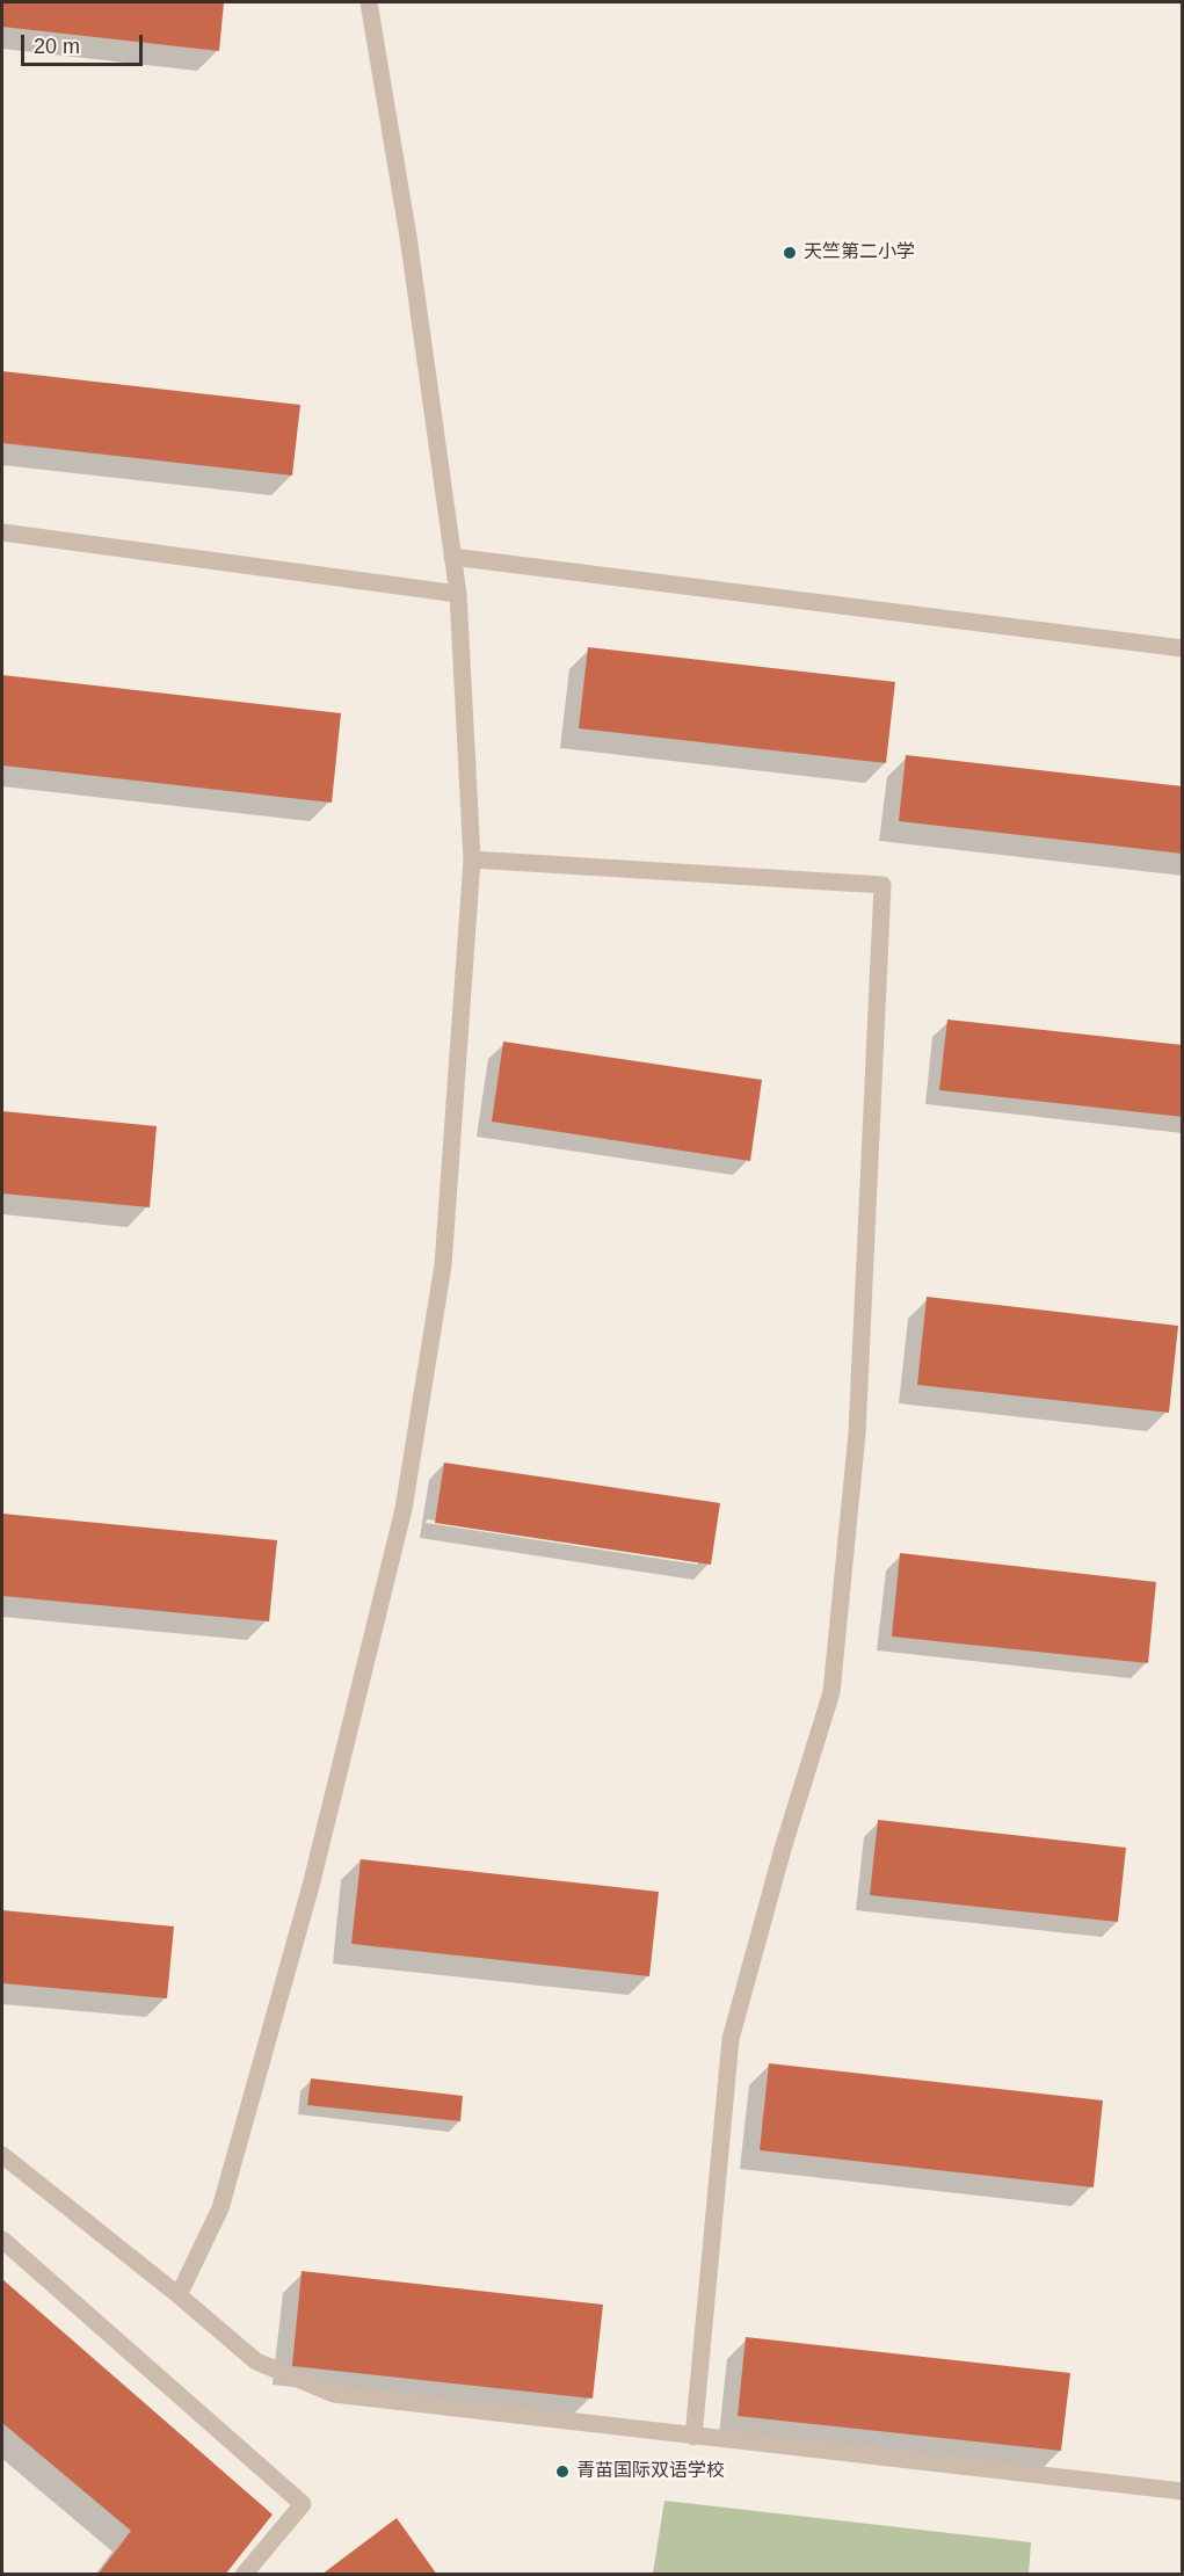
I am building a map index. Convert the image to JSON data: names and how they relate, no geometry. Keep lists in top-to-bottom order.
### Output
{
  "places": ["天竺第二小学", "青苗国际双语学校"],
  "scale_bar": "20 m"
}
